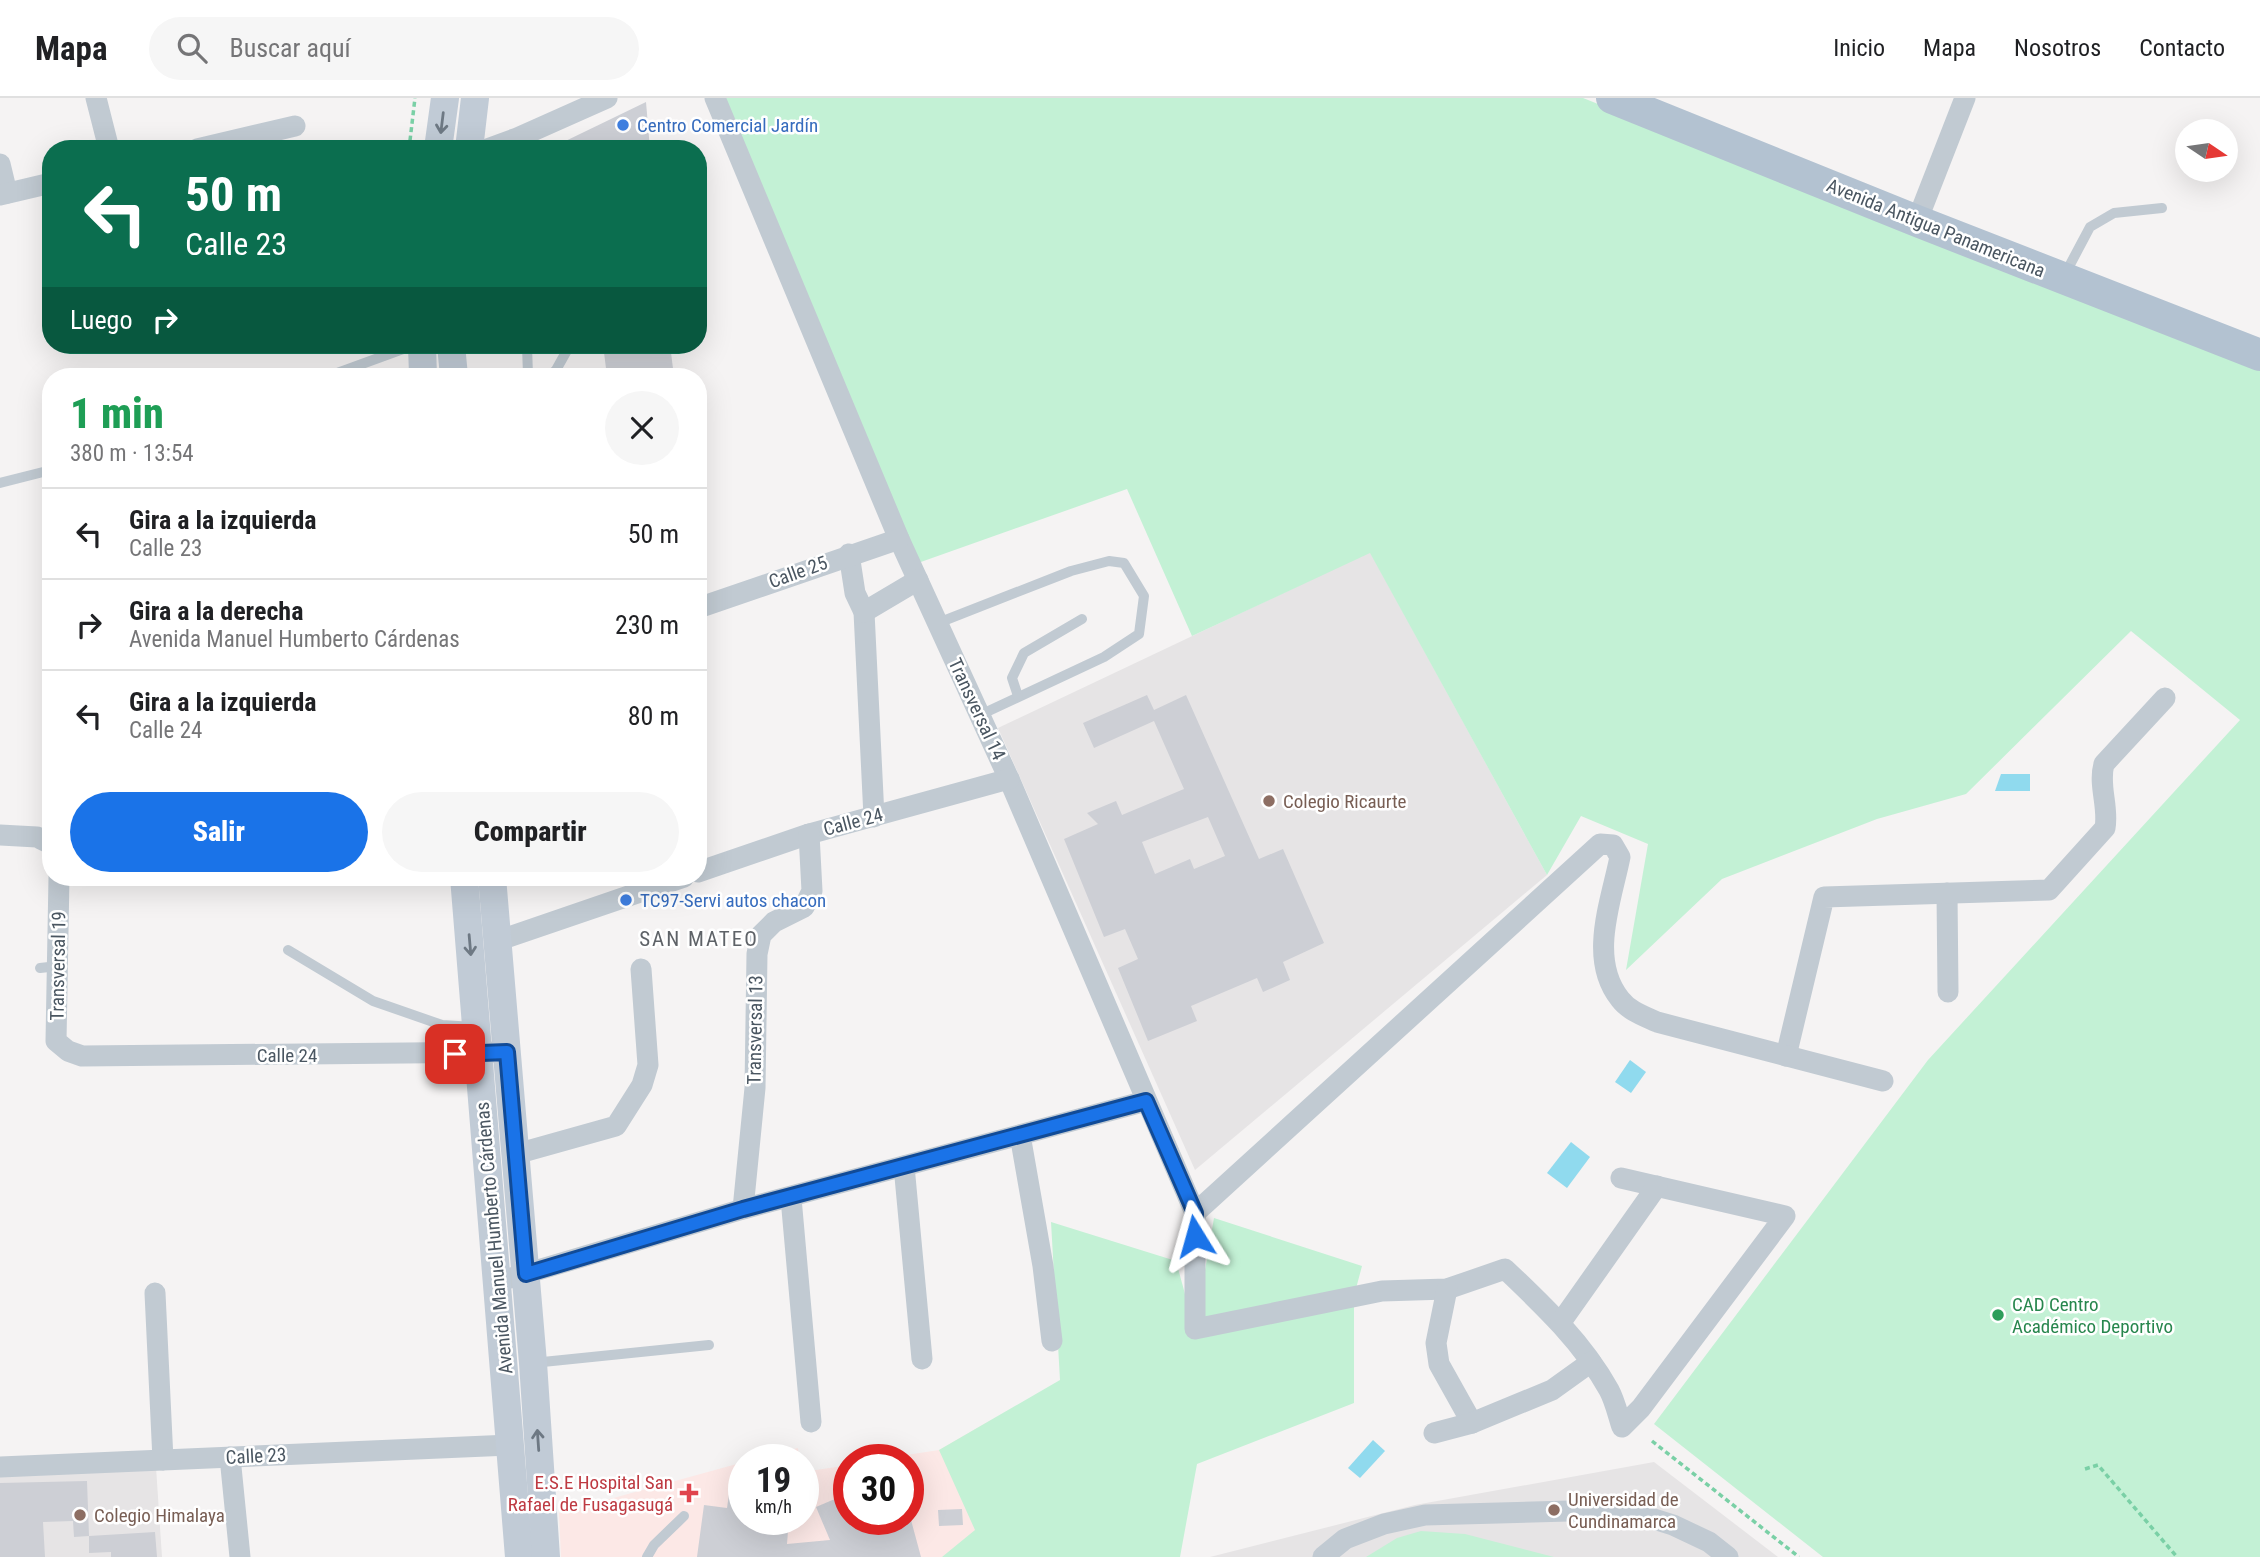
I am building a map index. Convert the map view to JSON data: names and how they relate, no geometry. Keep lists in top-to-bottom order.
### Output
{
  "streets": {
    "main road": ["Avenida Antigua Panamericana", "Avenida Manuel Humberto Cárdenas"],
    "street": [
      "Calle 25",
      "Transversal 14",
      "Calle 24",
      "Transversal 19",
      "Transversal 13",
      "Calle 23"
    ]
  },
  "crossings": [
    ["Calle 25", "Transversal 14"],
    ["Transversal 14", "Calle 24"],
    ["Calle 24", "Transversal 19"],
    ["Calle 24", "Transversal 13"],
    ["Calle 24", "Avenida Manuel Humberto Cárdenas"],
    ["Avenida Manuel Humberto Cárdenas", "Calle 23"]
  ],
  "districts": ["SAN MATEO"],
  "places": {
    "other": [
      "Centro Comercial Jardín",
      "Colegio Ricaurte",
      "TC97-Servi autos chacon",
      "CAD Centro Académico Deportivo",
      "Universidad de Cundinamarca",
      "Colegio Himalaya"
    ],
    "health": ["E.S.E Hospital San Rafael de Fusagasugá"]
  },
  "north": "right",
  "page": {
    "header": "Mapa",
    "search": "Buscar aquí",
    "nav": [
      "Inicio",
      "Mapa",
      "Nosotros",
      "Contacto"
    ],
    "turn": ["50 m", "Calle 23"],
    "then": "Luego",
    "heading": ["1 min", "380 m · 13:54"],
    "list": [
      {
        "name": "Gira a la izquierda",
        "note": "Calle 23",
        "value": "50 m"
      },
      {
        "name": "Gira a la derecha",
        "note": "Avenida Manuel Humberto Cárdenas",
        "value": "230 m"
      },
      {
        "name": "Gira a la izquierda",
        "note": "Calle 24",
        "value": "80 m"
      }
    ],
    "buttons": ["Salir", "Compartir"],
    "speed": "19 km/h",
    "limit": "30"
  }
}
